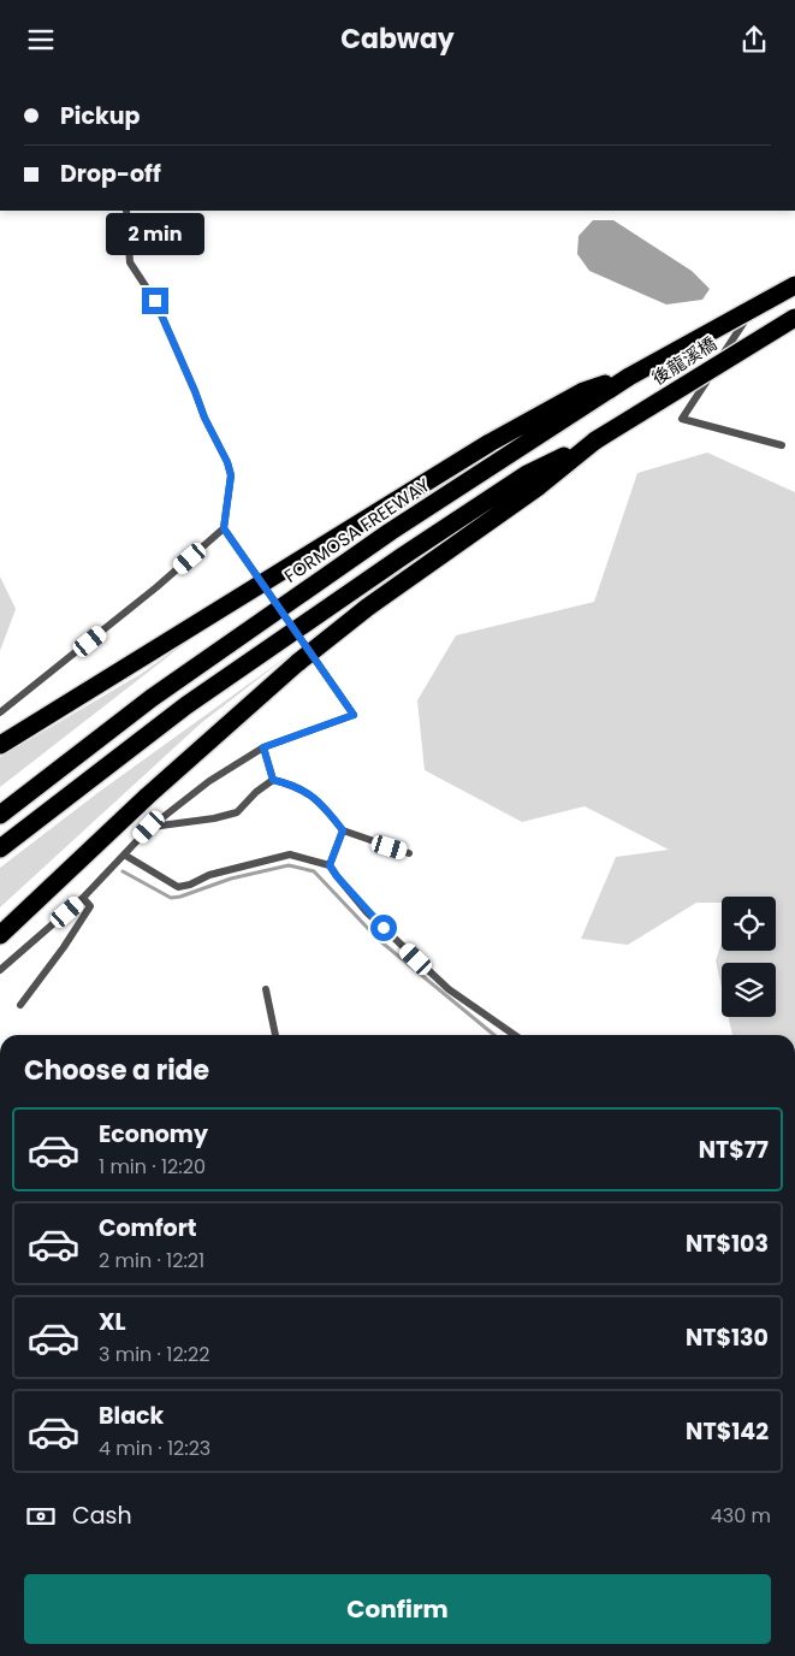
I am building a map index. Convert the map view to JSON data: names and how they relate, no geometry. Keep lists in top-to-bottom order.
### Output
{
  "streets": {
    "highway": ["後龍溪橋", "FORMOSA FREEWAY"]
  },
  "crossings": [
    ["後龍溪橋", "FORMOSA FREEWAY"]
  ],
  "page": {
    "header": "Cabway",
    "banner": ["Pickup", "Drop-off"],
    "bubble": "2 min",
    "heading": "Choose a ride",
    "list": [
      {
        "name": "Economy",
        "note": "1 min · 12:20",
        "value": "NT$77"
      },
      {
        "name": "Comfort",
        "note": "2 min · 12:21",
        "value": "NT$103"
      },
      {
        "name": "XL",
        "note": "3 min · 12:22",
        "value": "NT$130"
      },
      {
        "name": "Black",
        "note": "4 min · 12:23",
        "value": "NT$142"
      }
    ],
    "pay": ["Cash", "430 m"],
    "buttons": "Confirm"
  }
}
